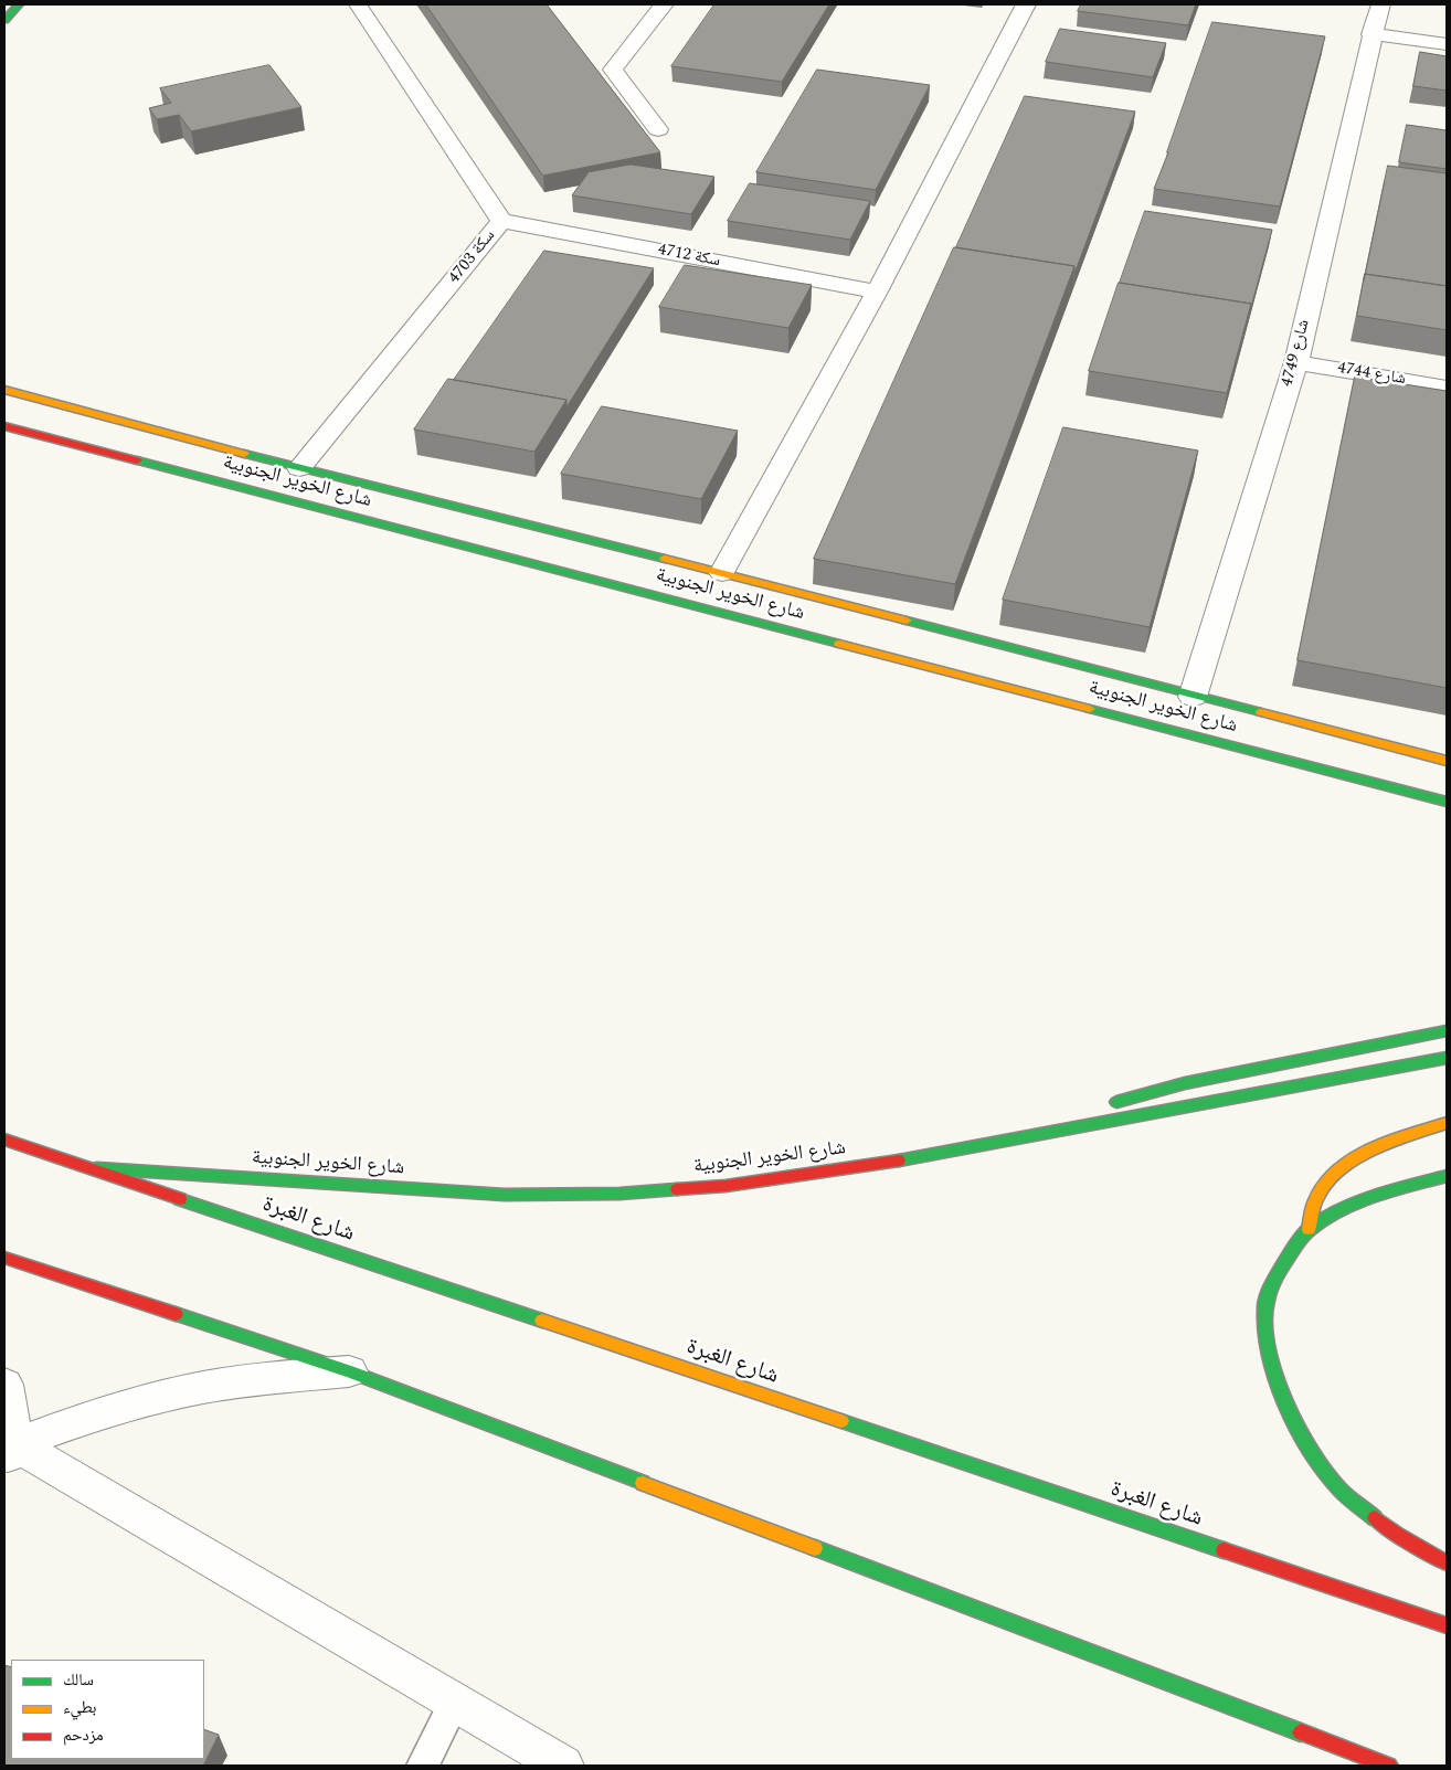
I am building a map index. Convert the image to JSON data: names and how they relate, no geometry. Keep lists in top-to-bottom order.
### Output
{
  "streets": {
    "street": [
      "سكة 4712",
      "4703 سكة",
      "4749 شارع",
      "4744 شارع",
      "شارع الخوير الجنوبية",
      "شارع الغبرة"
    ]
  },
  "crossings": [
    ["سكة 4712", "4703 سكة"],
    ["4703 سكة", "شارع الخوير الجنوبية"],
    ["4749 شارع", "4744 شارع"],
    ["4749 شارع", "شارع الخوير الجنوبية"],
    ["شارع الخوير الجنوبية", "شارع الغبرة"]
  ],
  "legend": ["سالك", "بطيء", "مزدحم"]
}
